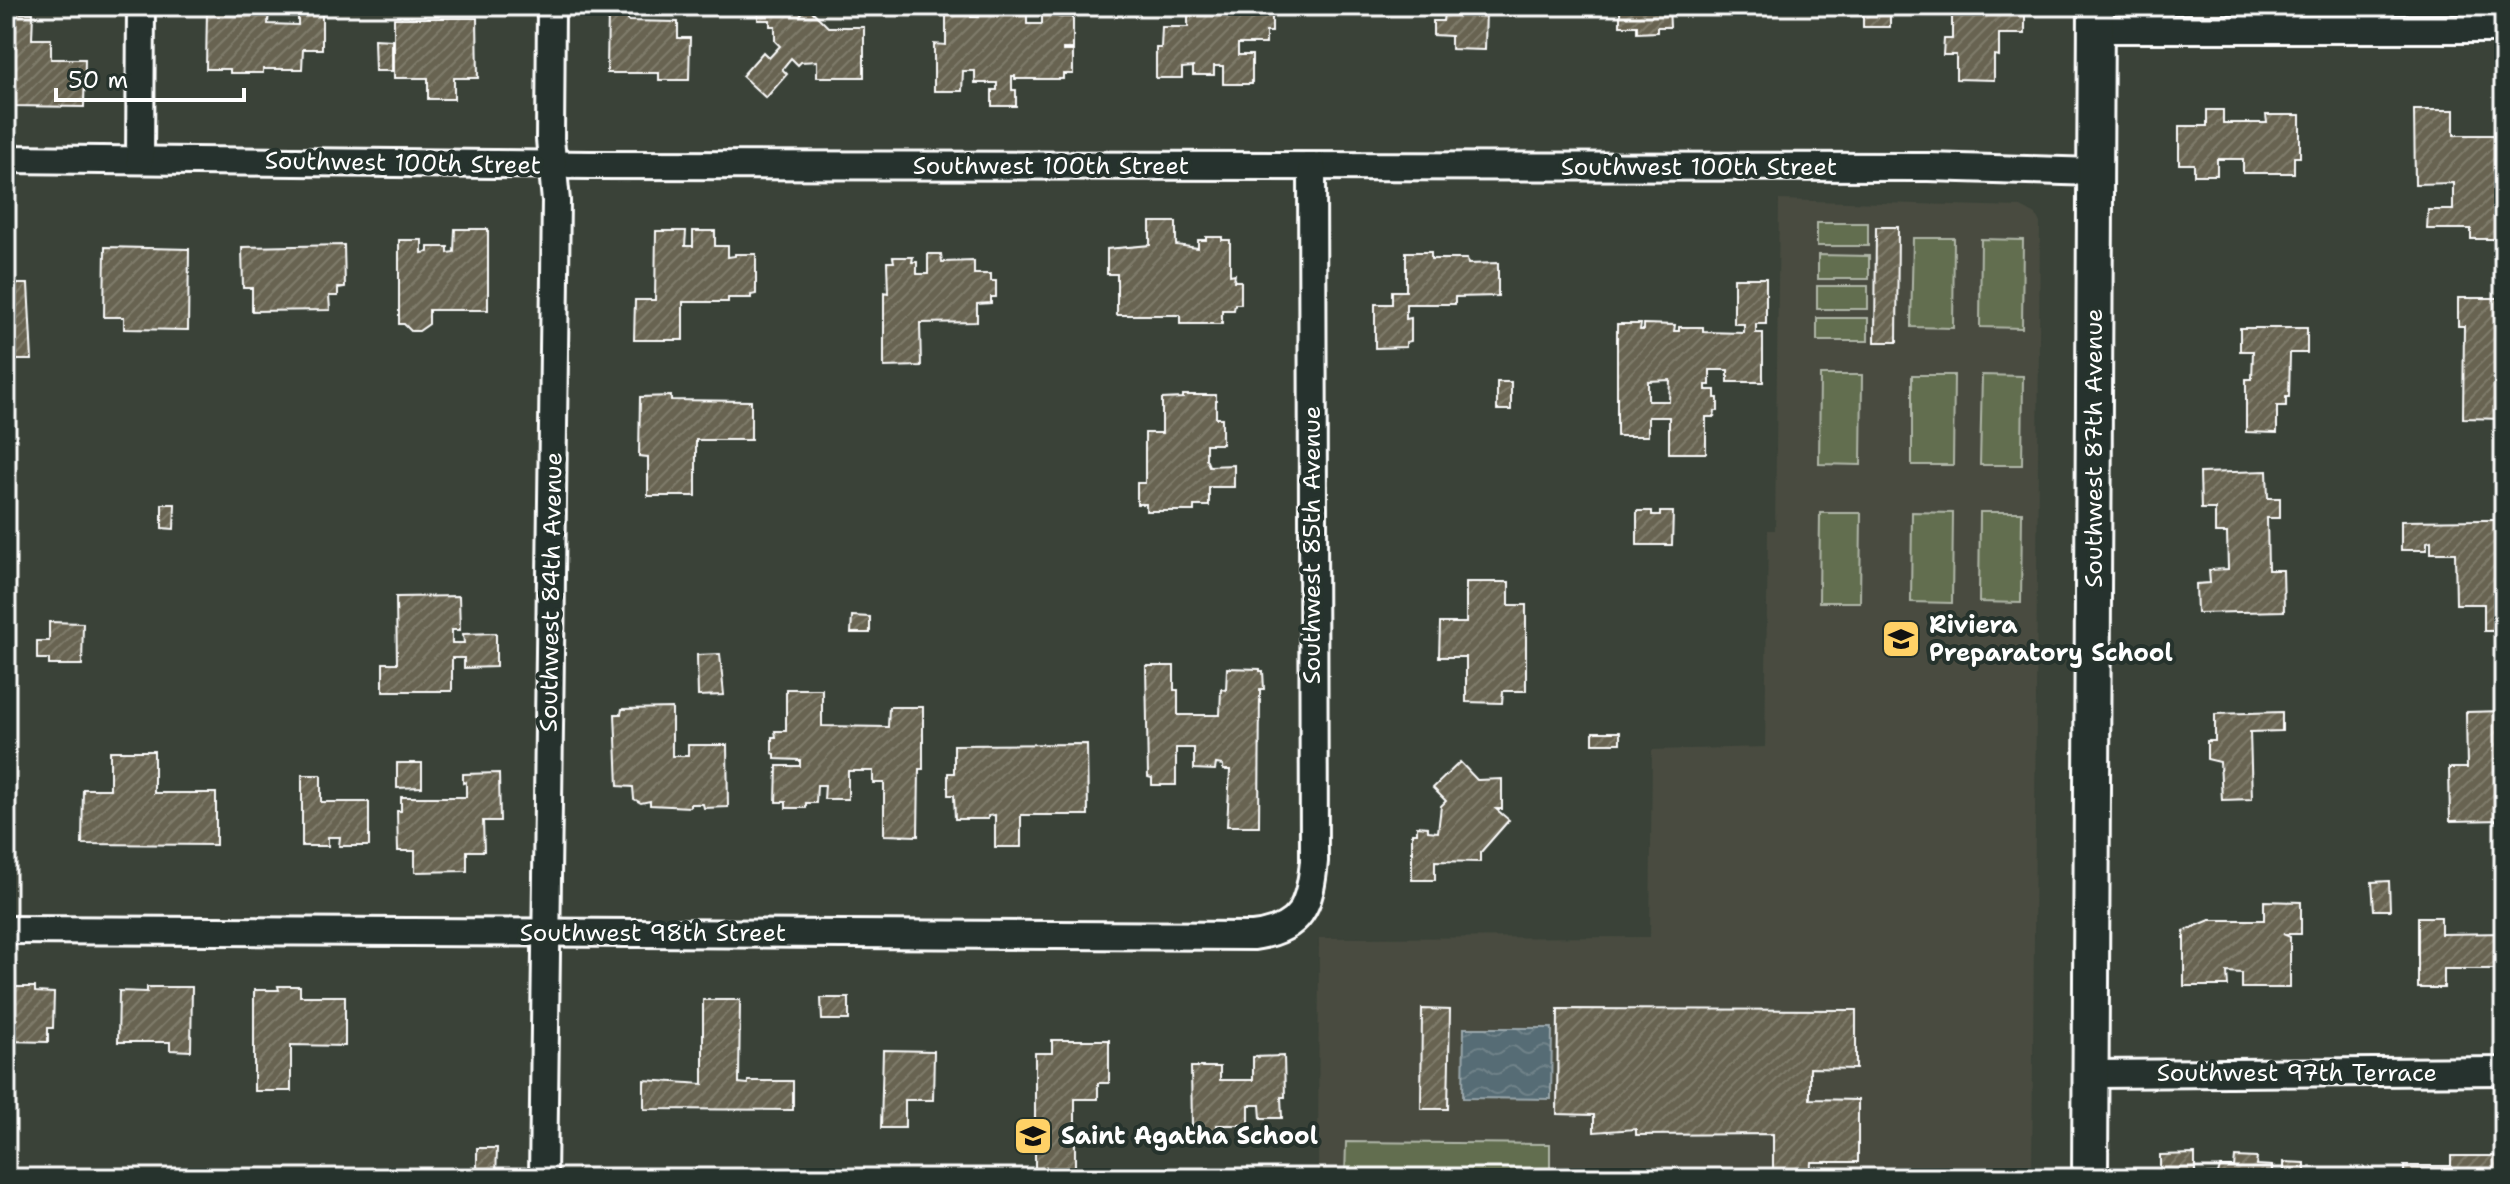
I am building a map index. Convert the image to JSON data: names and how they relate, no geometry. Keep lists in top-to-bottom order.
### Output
{
  "streets": {
    "main road": ["Southwest 87th Avenue"],
    "street": [
      "Southwest 100th Street",
      "Southwest 85th Avenue",
      "Southwest 84th Avenue",
      "Southwest 98th Street",
      "Southwest 97th Terrace"
    ]
  },
  "crossings": [
    ["Southwest 100th Street", "Southwest 87th Avenue"],
    ["Southwest 100th Street", "Southwest 85th Avenue"],
    ["Southwest 100th Street", "Southwest 84th Avenue"],
    ["Southwest 87th Avenue", "Southwest 97th Terrace"],
    ["Southwest 85th Avenue", "Southwest 98th Street"],
    ["Southwest 84th Avenue", "Southwest 98th Street"]
  ],
  "places": {
    "school or university": ["Riviera Preparatory School", "Saint Agatha School"]
  },
  "scale_bar": "50 m"
}
